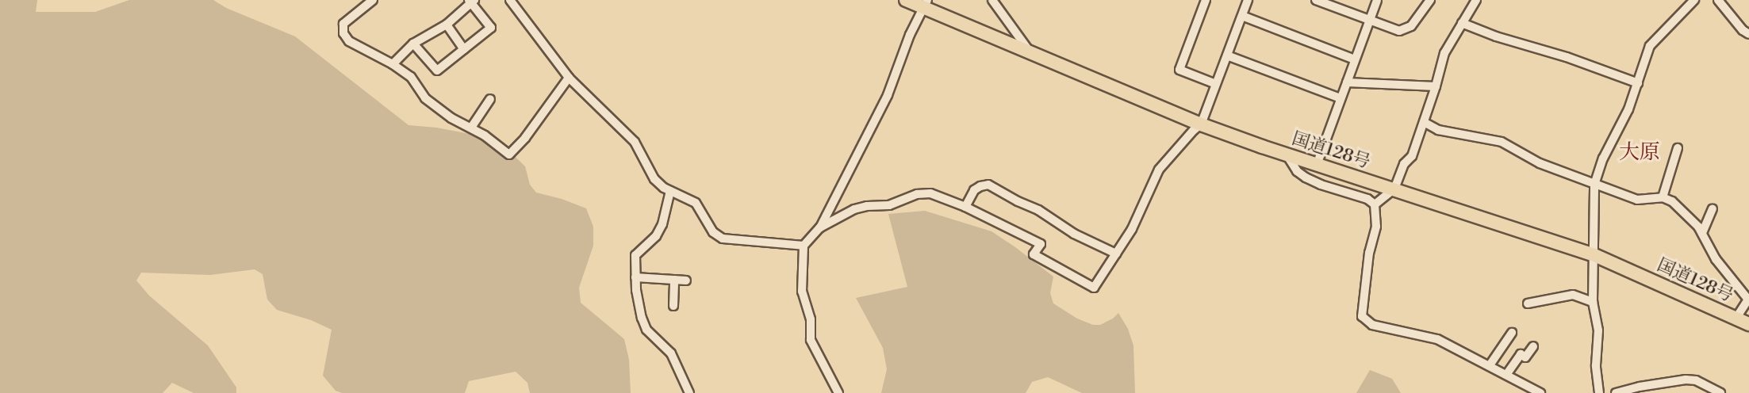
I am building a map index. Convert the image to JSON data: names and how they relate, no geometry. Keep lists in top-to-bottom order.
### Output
{
  "streets": {
    "highway": ["国道128号"]
  },
  "districts": ["大原"]
}
